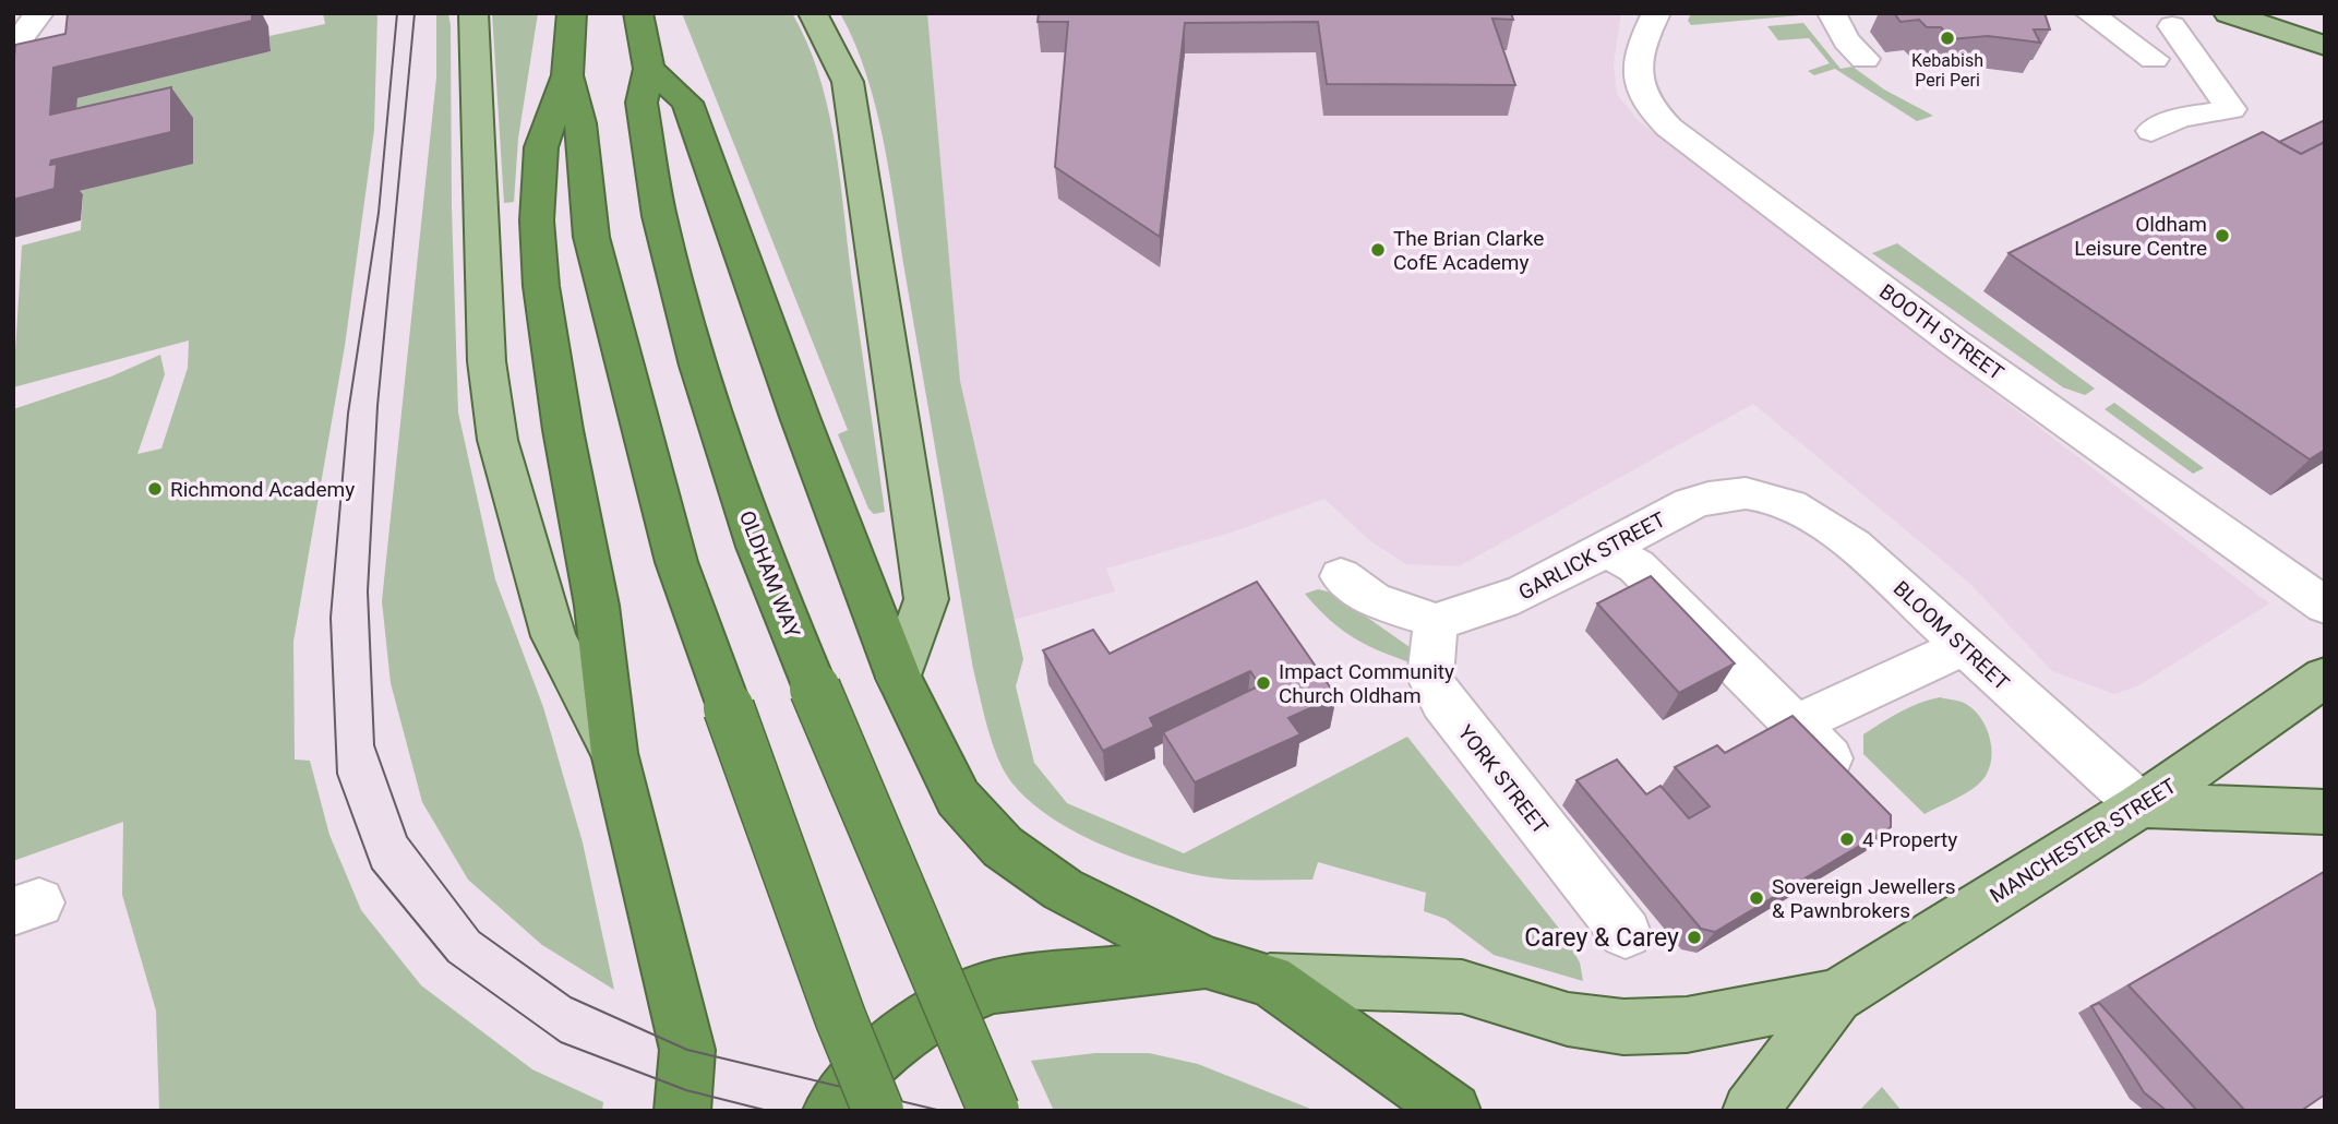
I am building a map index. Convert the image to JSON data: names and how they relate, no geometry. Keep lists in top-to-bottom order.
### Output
{
  "streets": {
    "highway": ["OLDHAM WAY", "MANCHESTER STREET"],
    "street": [
      "BOOTH STREET",
      "GARLICK STREET",
      "BLOOM STREET",
      "YORK STREET"
    ]
  },
  "crossings": [
    ["GARLICK STREET", "BLOOM STREET"],
    ["GARLICK STREET", "YORK STREET"],
    ["BLOOM STREET", "MANCHESTER STREET"]
  ],
  "places": [
    "Kebabish Peri Peri",
    "Oldham Leisure Centre",
    "The Brian Clarke CofE Academy",
    "Richmond Academy",
    "Impact Community Church Oldham",
    "4 Property",
    "Sovereign Jewellers & Pawnbrokers",
    "Carey & Carey"
  ]
}
